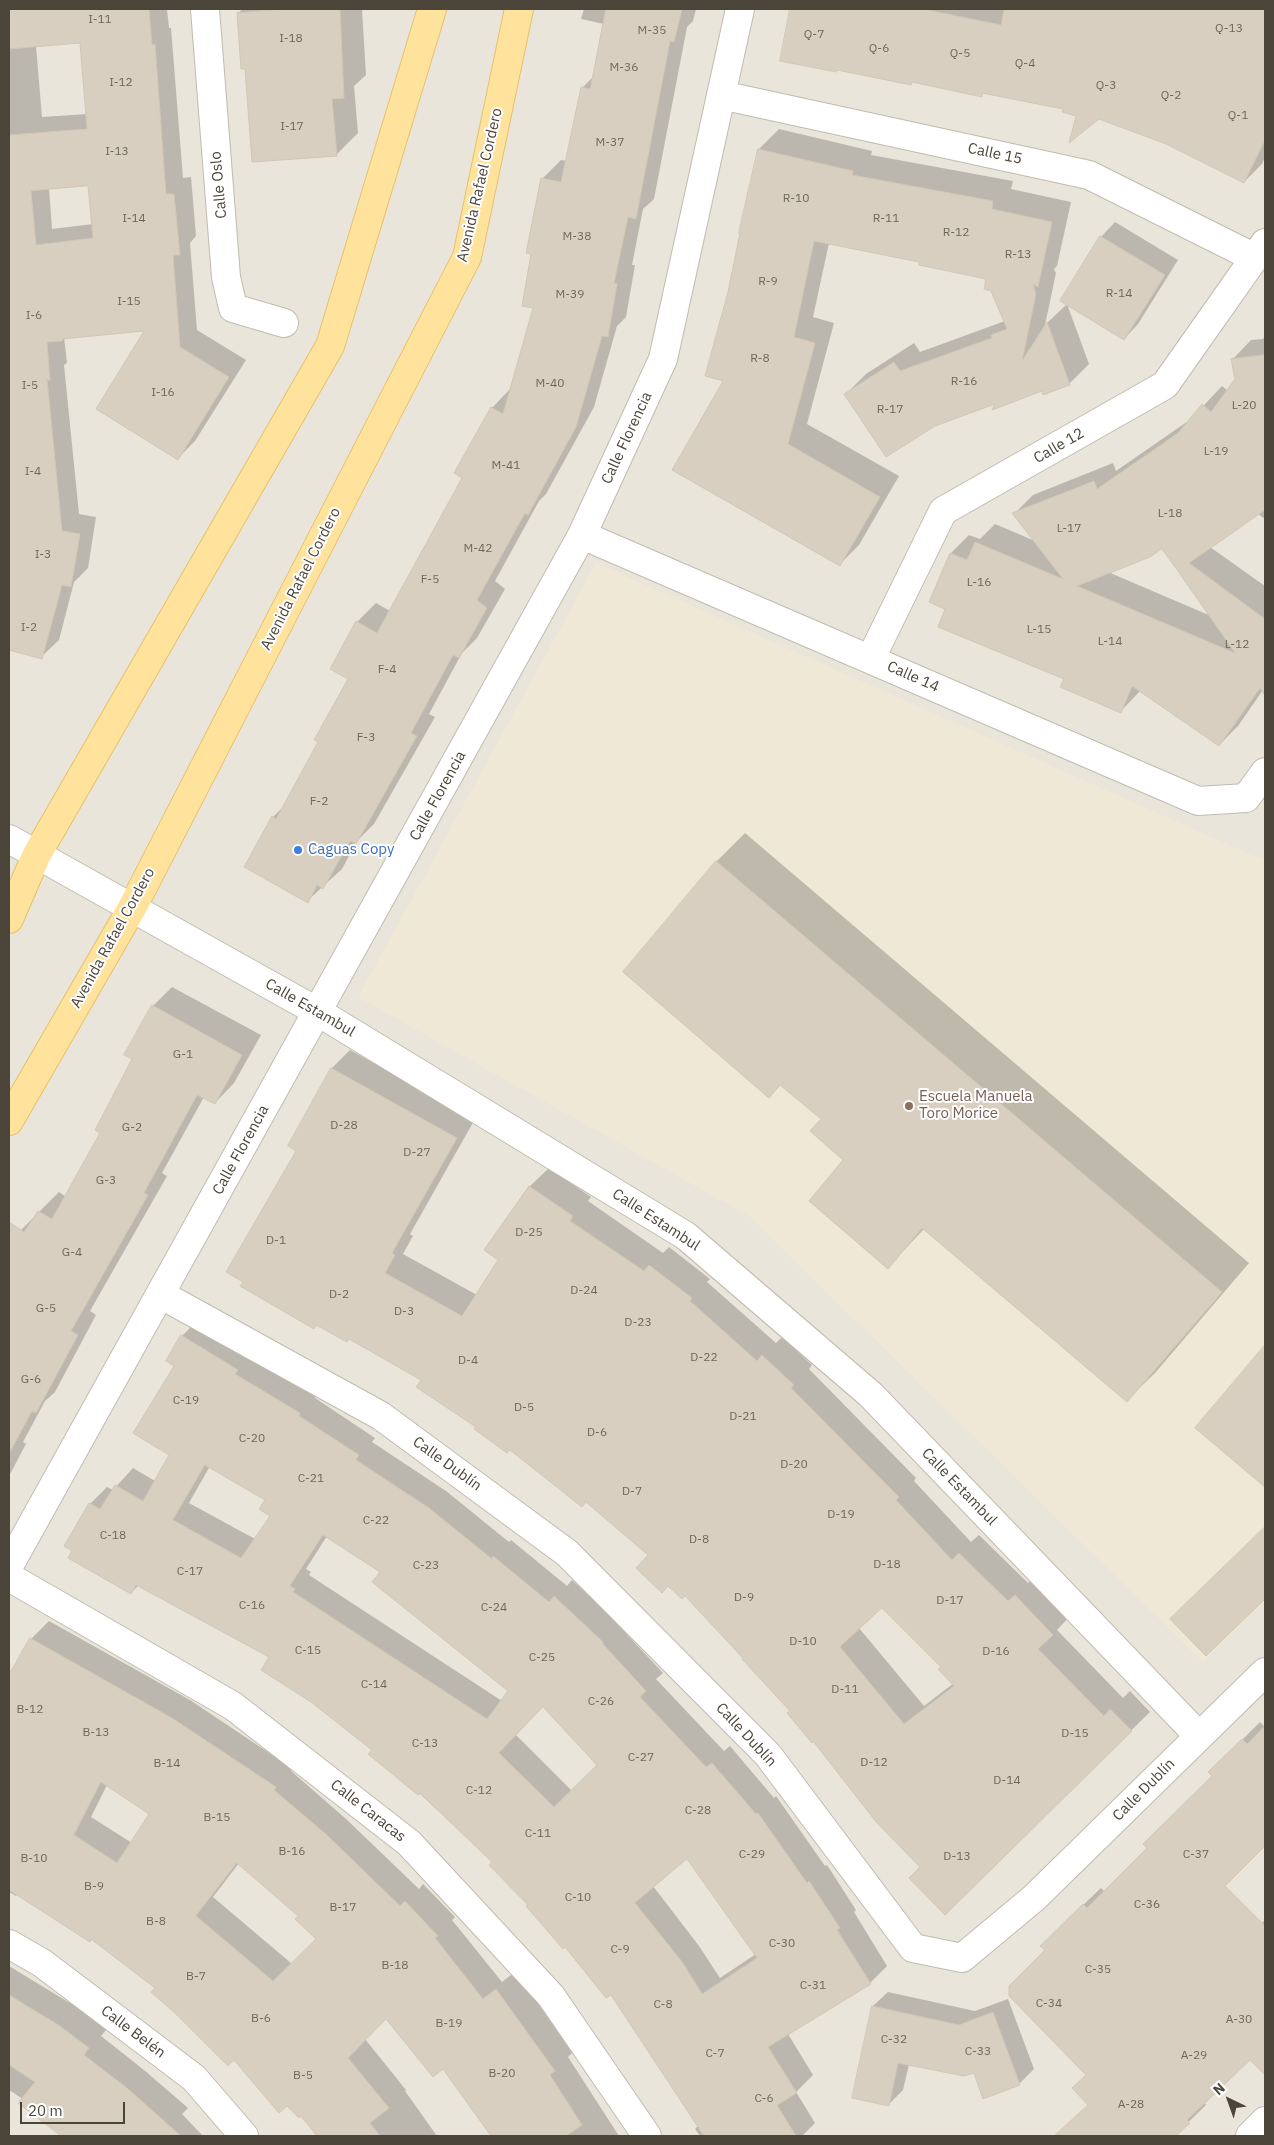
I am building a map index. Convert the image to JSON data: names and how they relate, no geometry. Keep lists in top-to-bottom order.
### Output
{
  "streets": {
    "main road": ["Avenida Rafael Cordero"],
    "street": [
      "Calle 15",
      "Calle Oslo",
      "Calle Florencia",
      "Calle 12",
      "Calle 14",
      "Calle Estambul",
      "Calle Dublín",
      "Calle Caracas",
      "Calle Belén"
    ]
  },
  "crossings": [
    ["Calle 15", "Calle Florencia"],
    ["Calle 15", "Calle 12"],
    ["Avenida Rafael Cordero", "Calle Estambul"],
    ["Calle Florencia", "Calle 14"],
    ["Calle Florencia", "Calle Estambul"],
    ["Calle Florencia", "Calle Dublín"],
    ["Calle 12", "Calle 14"],
    ["Calle Estambul", "Calle Dublín"]
  ],
  "places": ["Caguas Copy", "Escuela Manuela Toro Morice"],
  "house_numbers": [
    "I-11",
    "Q-13",
    "M-35",
    "Q-7",
    "I-18",
    "Q-6",
    "Q-5",
    "Q-4",
    "M-36",
    "I-12",
    "Q-3",
    "Q-2",
    "Q-1",
    "I-17",
    "M-37",
    "I-13",
    "R-10",
    "I-14",
    "R-11",
    "R-12",
    "M-38",
    "R-13",
    "R-9",
    "R-14",
    "M-39",
    "I-15",
    "I-6",
    "R-8",
    "R-16",
    "M-40",
    "I-5",
    "I-16",
    "L-20",
    "R-17",
    "L-19",
    "M-41",
    "I-4",
    "L-18",
    "L-17",
    "M-42",
    "I-3",
    "F-5",
    "L-16",
    "I-2",
    "L-15",
    "L-14",
    "L-12",
    "F-4",
    "F-3",
    "F-2",
    "G-1",
    "D-28",
    "G-2",
    "D-27",
    "G-3",
    "D-25",
    "D-1",
    "G-4",
    "D-24",
    "D-2",
    "G-5",
    "D-3",
    "D-23",
    "D-22",
    "D-4",
    "G-6",
    "C-19",
    "D-5",
    "D-21",
    "D-6",
    "C-20",
    "D-20",
    "C-21",
    "D-7",
    "D-19",
    "C-22",
    "C-18",
    "D-8",
    "D-18",
    "C-23",
    "C-17",
    "D-9",
    "D-17",
    "C-16",
    "C-24",
    "D-10",
    "C-15",
    "D-16",
    "C-25",
    "C-14",
    "D-11",
    "C-26",
    "B-12",
    "B-13",
    "D-15",
    "C-13",
    "C-27",
    "D-12",
    "B-14",
    "D-14",
    "C-12",
    "C-28",
    "B-15",
    "C-11",
    "B-16",
    "C-29",
    "C-37",
    "D-13",
    "B-10",
    "B-9",
    "C-10",
    "C-36",
    "B-17",
    "B-8",
    "C-30",
    "C-9",
    "B-18",
    "C-35",
    "B-7",
    "C-31",
    "C-34",
    "C-8",
    "B-6",
    "A-30",
    "B-19",
    "C-32",
    "C-33",
    "C-7",
    "A-29",
    "B-20",
    "B-5",
    "C-6",
    "A-28"
  ],
  "scale_bar": "20 m",
  "north": "top left"
}
